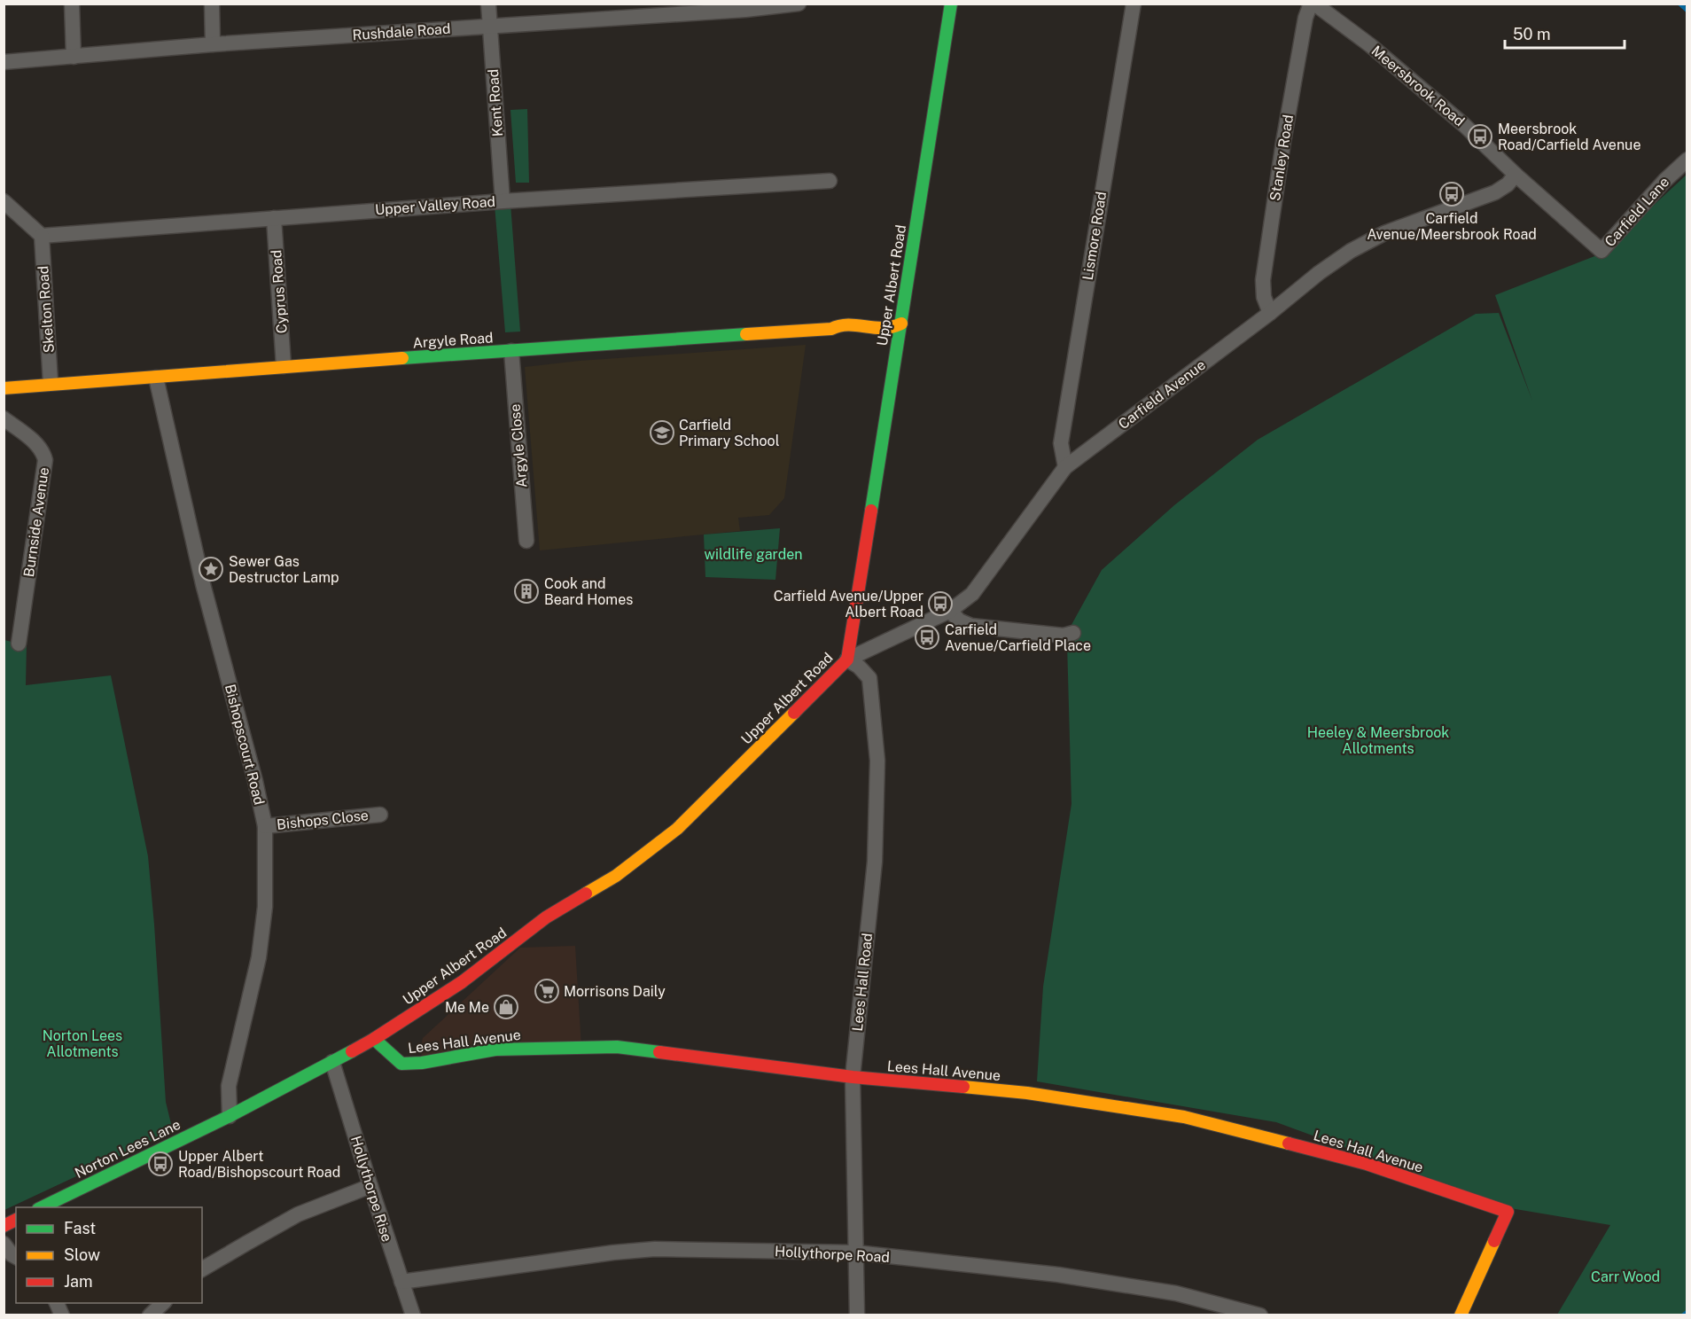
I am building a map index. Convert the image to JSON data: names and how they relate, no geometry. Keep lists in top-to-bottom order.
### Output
{
  "streets": {
    "street": [
      "Rushdale Road",
      "Meersbrook Road",
      "Kent Road",
      "Stanley Road",
      "Upper Valley Road",
      "Carfield Lane",
      "Lismore Road",
      "Upper Albert Road",
      "Cyprus Road",
      "Skelton Road",
      "Argyle Road",
      "Carfield Avenue",
      "Argyle Close",
      "Burnside Avenue",
      "Bishopscourt Road",
      "Bishops Close",
      "Lees Hall Road",
      "Lees Hall Avenue",
      "Norton Lees Lane",
      "Hollythorpe Rise",
      "Hollythorpe Road"
    ]
  },
  "crossings": [
    ["Rushdale Road", "Kent Road"],
    ["Meersbrook Road", "Carfield Lane"],
    ["Meersbrook Road", "Carfield Avenue"],
    ["Kent Road", "Upper Valley Road"],
    ["Stanley Road", "Carfield Avenue"],
    ["Upper Valley Road", "Cyprus Road"],
    ["Upper Valley Road", "Skelton Road"],
    ["Carfield Lane", "Carfield Avenue"],
    ["Lismore Road", "Carfield Avenue"],
    ["Upper Albert Road", "Argyle Road"],
    ["Upper Albert Road", "Carfield Avenue"],
    ["Upper Albert Road", "Bishopscourt Road"],
    ["Upper Albert Road", "Lees Hall Road"],
    ["Upper Albert Road", "Lees Hall Avenue"],
    ["Upper Albert Road", "Norton Lees Lane"],
    ["Upper Albert Road", "Hollythorpe Rise"],
    ["Cyprus Road", "Argyle Road"],
    ["Skelton Road", "Argyle Road"],
    ["Argyle Road", "Argyle Close"],
    ["Argyle Road", "Bishopscourt Road"],
    ["Carfield Avenue", "Lees Hall Road"],
    ["Bishopscourt Road", "Bishops Close"],
    ["Bishopscourt Road", "Norton Lees Lane"],
    ["Lees Hall Road", "Lees Hall Avenue"],
    ["Lees Hall Road", "Hollythorpe Road"],
    ["Hollythorpe Rise", "Hollythorpe Road"]
  ],
  "parks": [
    "wildlife garden",
    "Heeley & Meersbrook Allotments",
    "Norton Lees Allotments",
    "Carr Wood"
  ],
  "places": {
    "bus stop": [
      "Meersbrook Road/Carfield Avenue",
      "Carfield Avenue/Meersbrook Road",
      "Carfield Avenue/Upper Albert Road",
      "Carfield Avenue/Carfield Place",
      "Upper Albert Road/Bishopscourt Road"
    ],
    "school or university": ["Carfield Primary School"],
    "place": ["Sewer Gas Destructor Lamp"],
    "building": ["Cook and Beard Homes"],
    "supermarket": ["Morrisons Daily"],
    "shop": ["Me Me"]
  },
  "legend": ["Fast", "Slow", "Jam"],
  "scale_bar": "50 m"
}
